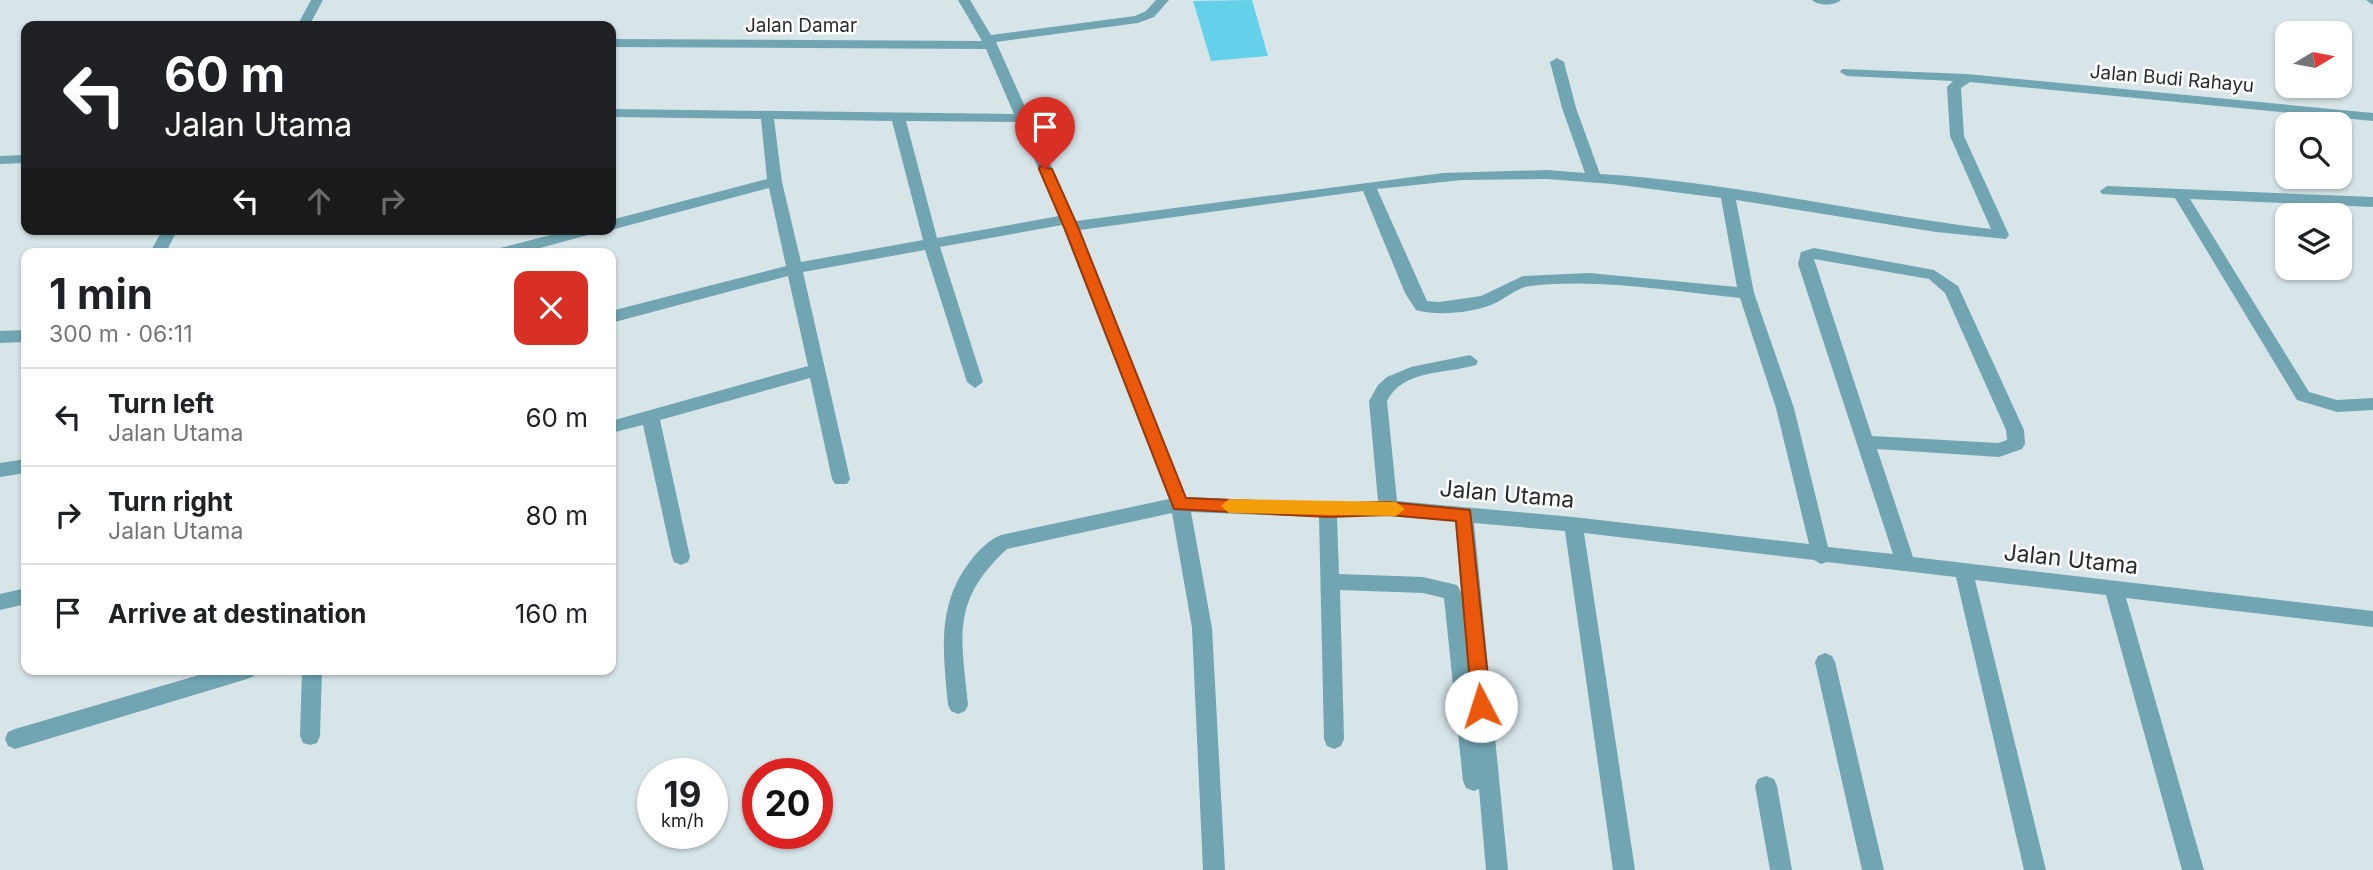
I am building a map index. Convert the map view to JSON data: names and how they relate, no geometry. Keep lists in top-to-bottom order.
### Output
{
  "streets": {
    "street": ["Jalan Damar", "Jalan Budi Rahayu", "Jalan Utama"]
  },
  "north": "right",
  "page": {
    "turn": ["60 m", "Jalan Utama"],
    "heading": ["1 min", "300 m · 06:11"],
    "list": [
      {
        "name": "Turn left",
        "note": "Jalan Utama",
        "value": "60 m"
      },
      {
        "name": "Turn right",
        "note": "Jalan Utama",
        "value": "80 m"
      },
      {
        "name": "Arrive at destination",
        "value": "160 m"
      }
    ],
    "speed": "19 km/h",
    "limit": "20"
  }
}
